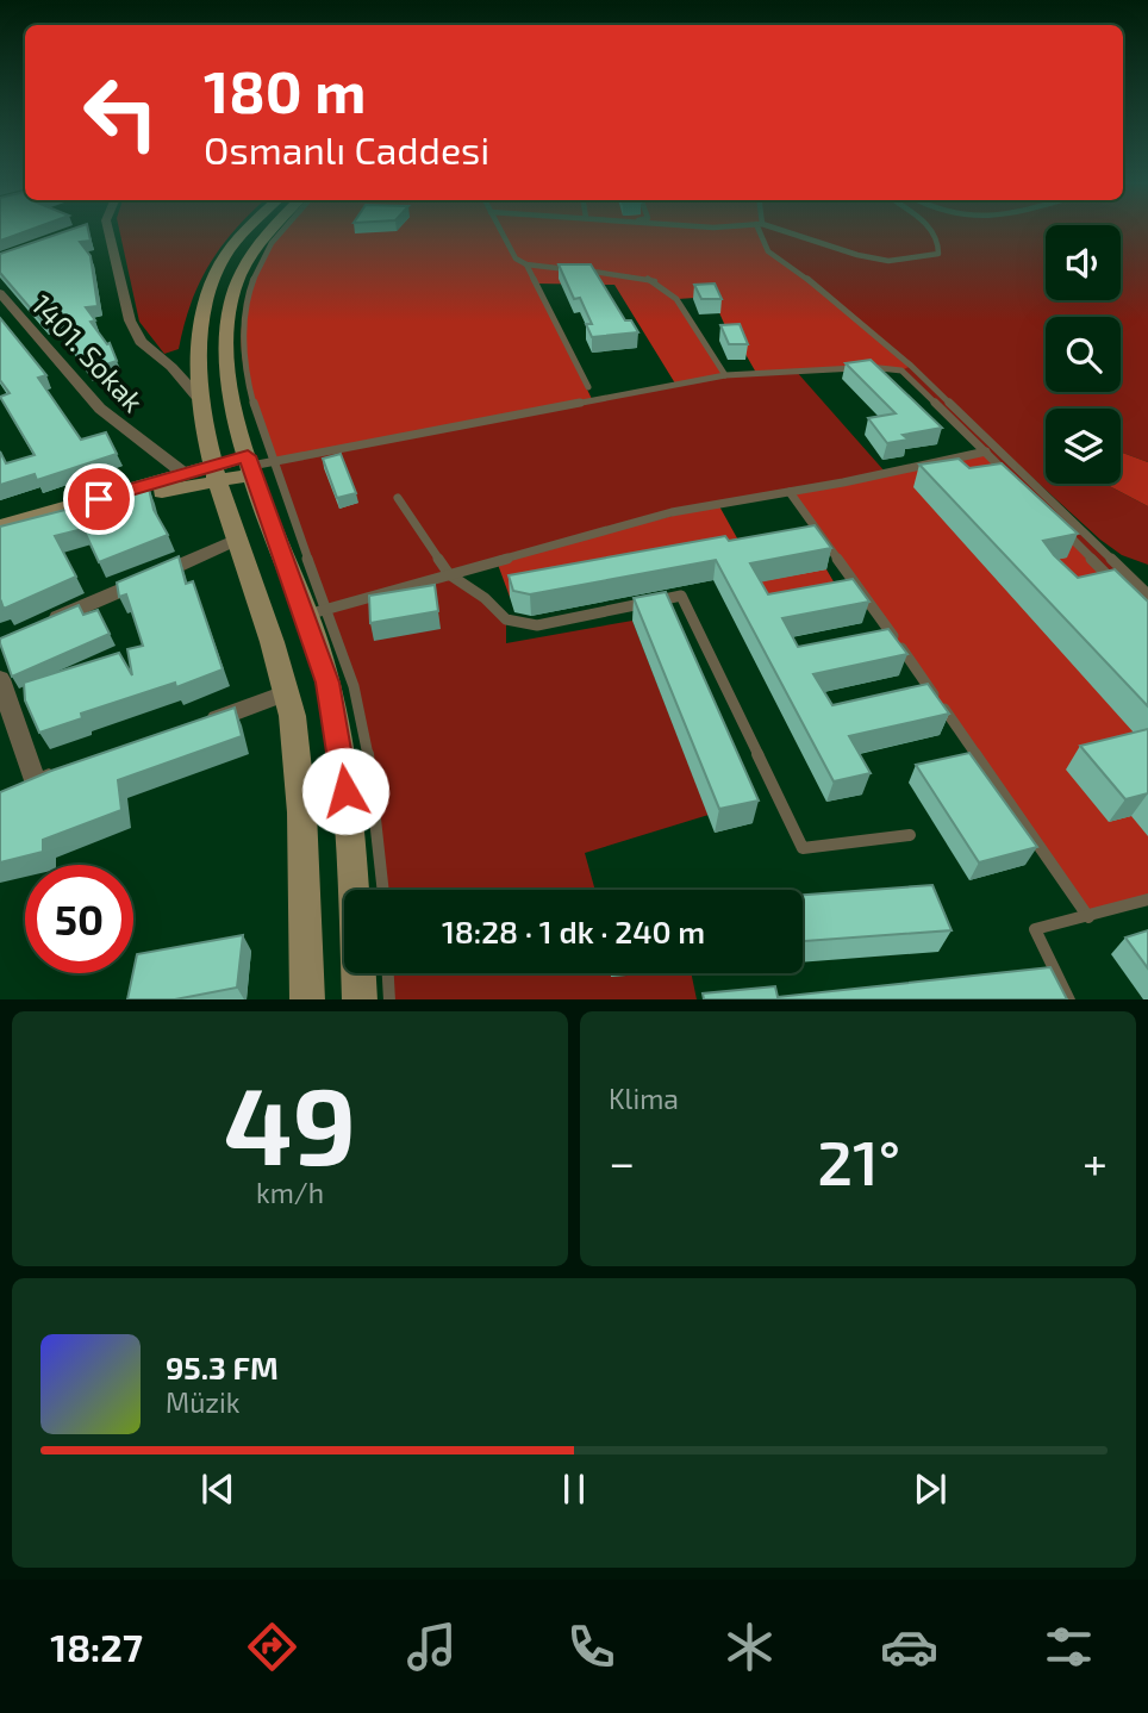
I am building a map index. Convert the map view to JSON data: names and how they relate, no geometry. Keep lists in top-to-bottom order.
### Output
{
  "streets": {
    "street": ["1401. Sokak"]
  },
  "page": {
    "turn": ["180 m", "Osmanlı Caddesi"],
    "limit": "50",
    "trip": "18:28 · 1 dk · 240 m",
    "tile": [
      ["49", "km/h"],
      "Klima"
    ],
    "heat": ["−", "21°", "+"],
    "song": ["95.3 FM", "Müzik"],
    "tabs": "18:27"
  }
}
